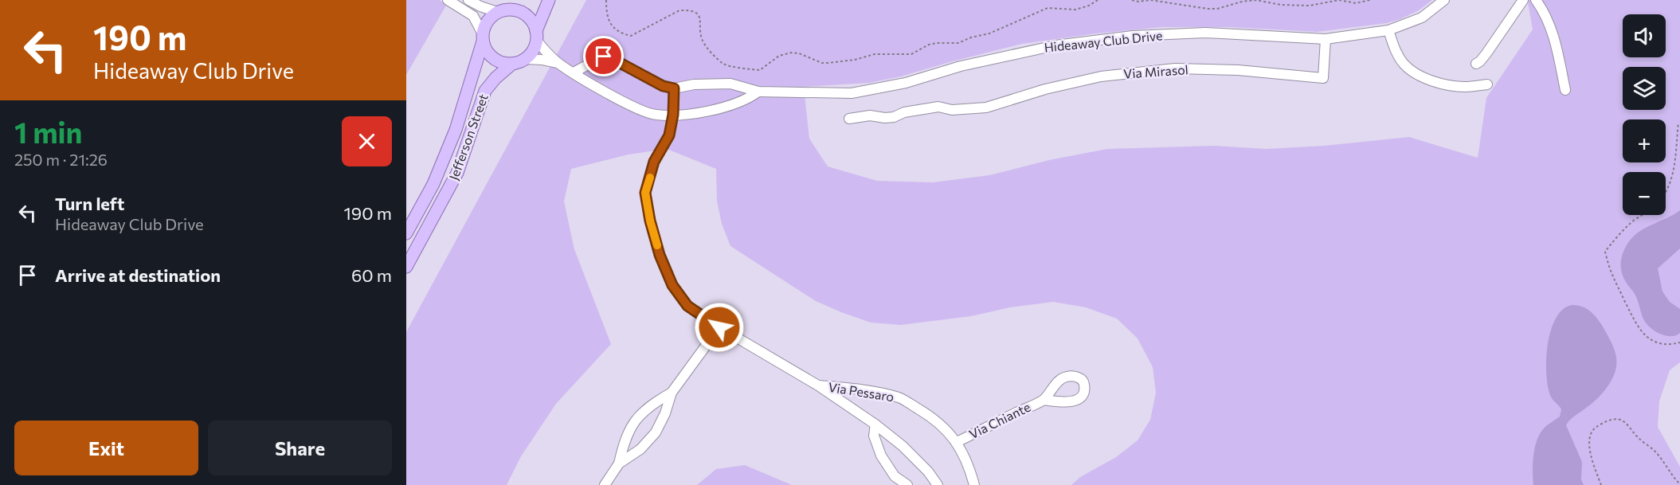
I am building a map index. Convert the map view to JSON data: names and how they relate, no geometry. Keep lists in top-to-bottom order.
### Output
{
  "streets": {
    "main road": ["Jefferson Street"],
    "street": [
      "Hideaway Club Drive",
      "Via Mirasol",
      "Via Pessaro",
      "Via Chiante"
    ]
  },
  "crossings": [
    ["Hideaway Club Drive", "Via Mirasol"],
    ["Hideaway Club Drive", "Jefferson Street"],
    ["Hideaway Club Drive", "Via Pessaro"],
    ["Via Pessaro", "Via Chiante"]
  ],
  "page": {
    "turn": ["190 m", "Hideaway Club Drive"],
    "map_buttons": ["+", "−"],
    "heading": ["1 min", "250 m · 21:26"],
    "list": [
      {
        "name": "Turn left",
        "note": "Hideaway Club Drive",
        "value": "190 m"
      },
      {
        "name": "Arrive at destination",
        "value": "60 m"
      }
    ],
    "buttons": ["Exit", "Share"]
  }
}
